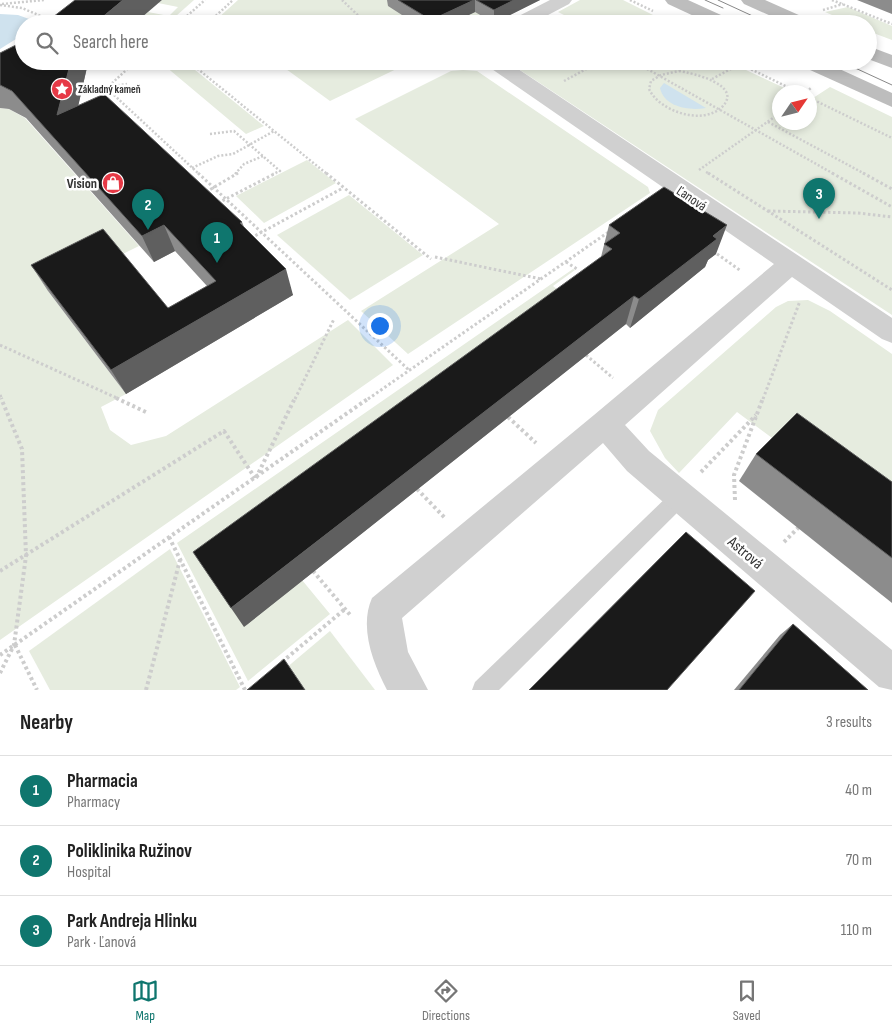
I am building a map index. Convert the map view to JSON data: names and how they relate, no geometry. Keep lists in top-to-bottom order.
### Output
{
  "streets": {
    "street": ["Ľanová", "Astrová"]
  },
  "places": {
    "place": ["Základný kameň"],
    "shop": ["Vision"]
  },
  "north": "top right",
  "page": {
    "search": "Search here",
    "pins": ["3", "2", "1"],
    "heading": ["Nearby", "3 results"],
    "list": [
      {
        "mark": "1",
        "name": "Pharmacia",
        "note": "Pharmacy",
        "value": "40 m"
      },
      {
        "mark": "2",
        "name": "Poliklinika Ružinov",
        "note": "Hospital",
        "value": "70 m"
      },
      {
        "mark": "3",
        "name": "Park Andreja Hlinku",
        "note": "Park · Ľanová",
        "value": "110 m"
      }
    ],
    "nav": ["Map", "Directions", "Saved"]
  }
}
